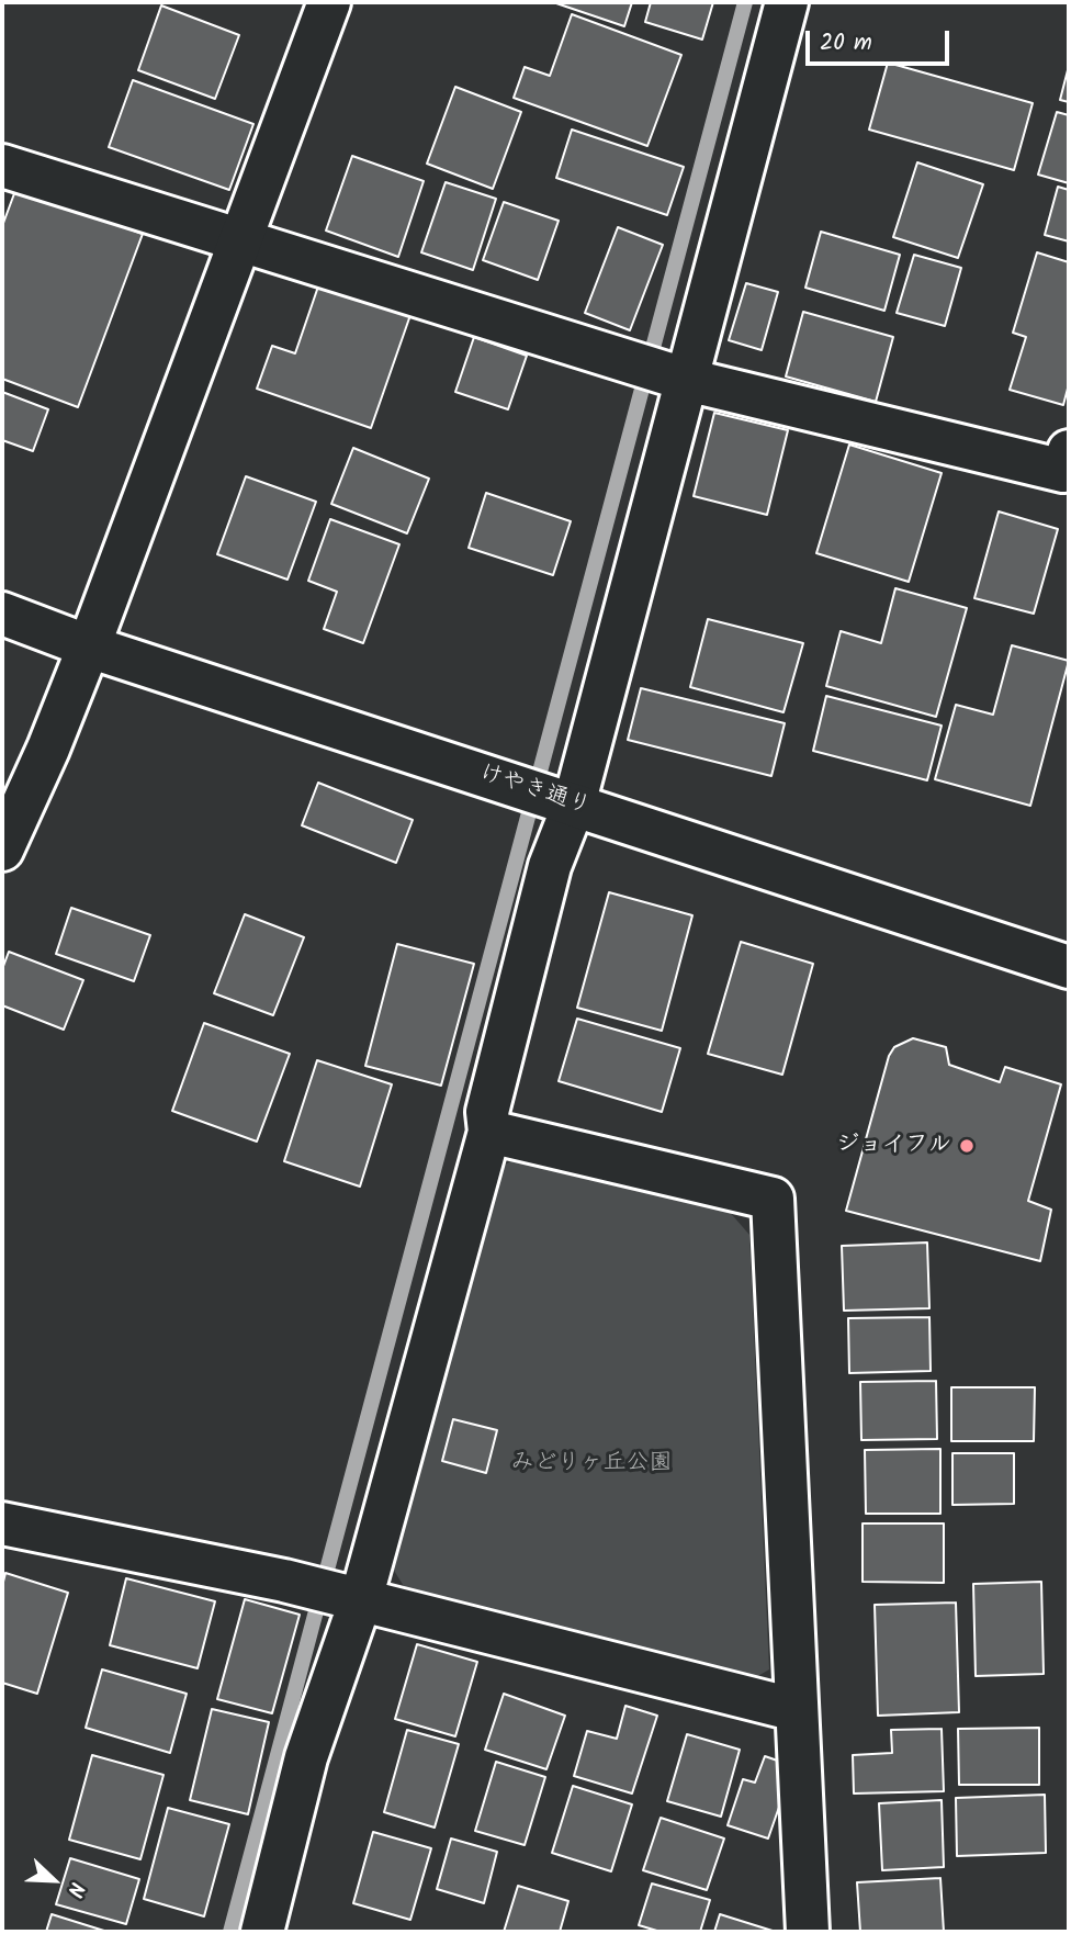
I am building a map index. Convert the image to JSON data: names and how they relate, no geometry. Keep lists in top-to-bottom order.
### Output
{
  "streets": {
    "street": ["けやき通り"]
  },
  "parks": ["みどりヶ丘公園"],
  "places": ["ジョイフル"],
  "scale_bar": "20 m",
  "north": "bottom right"
}
